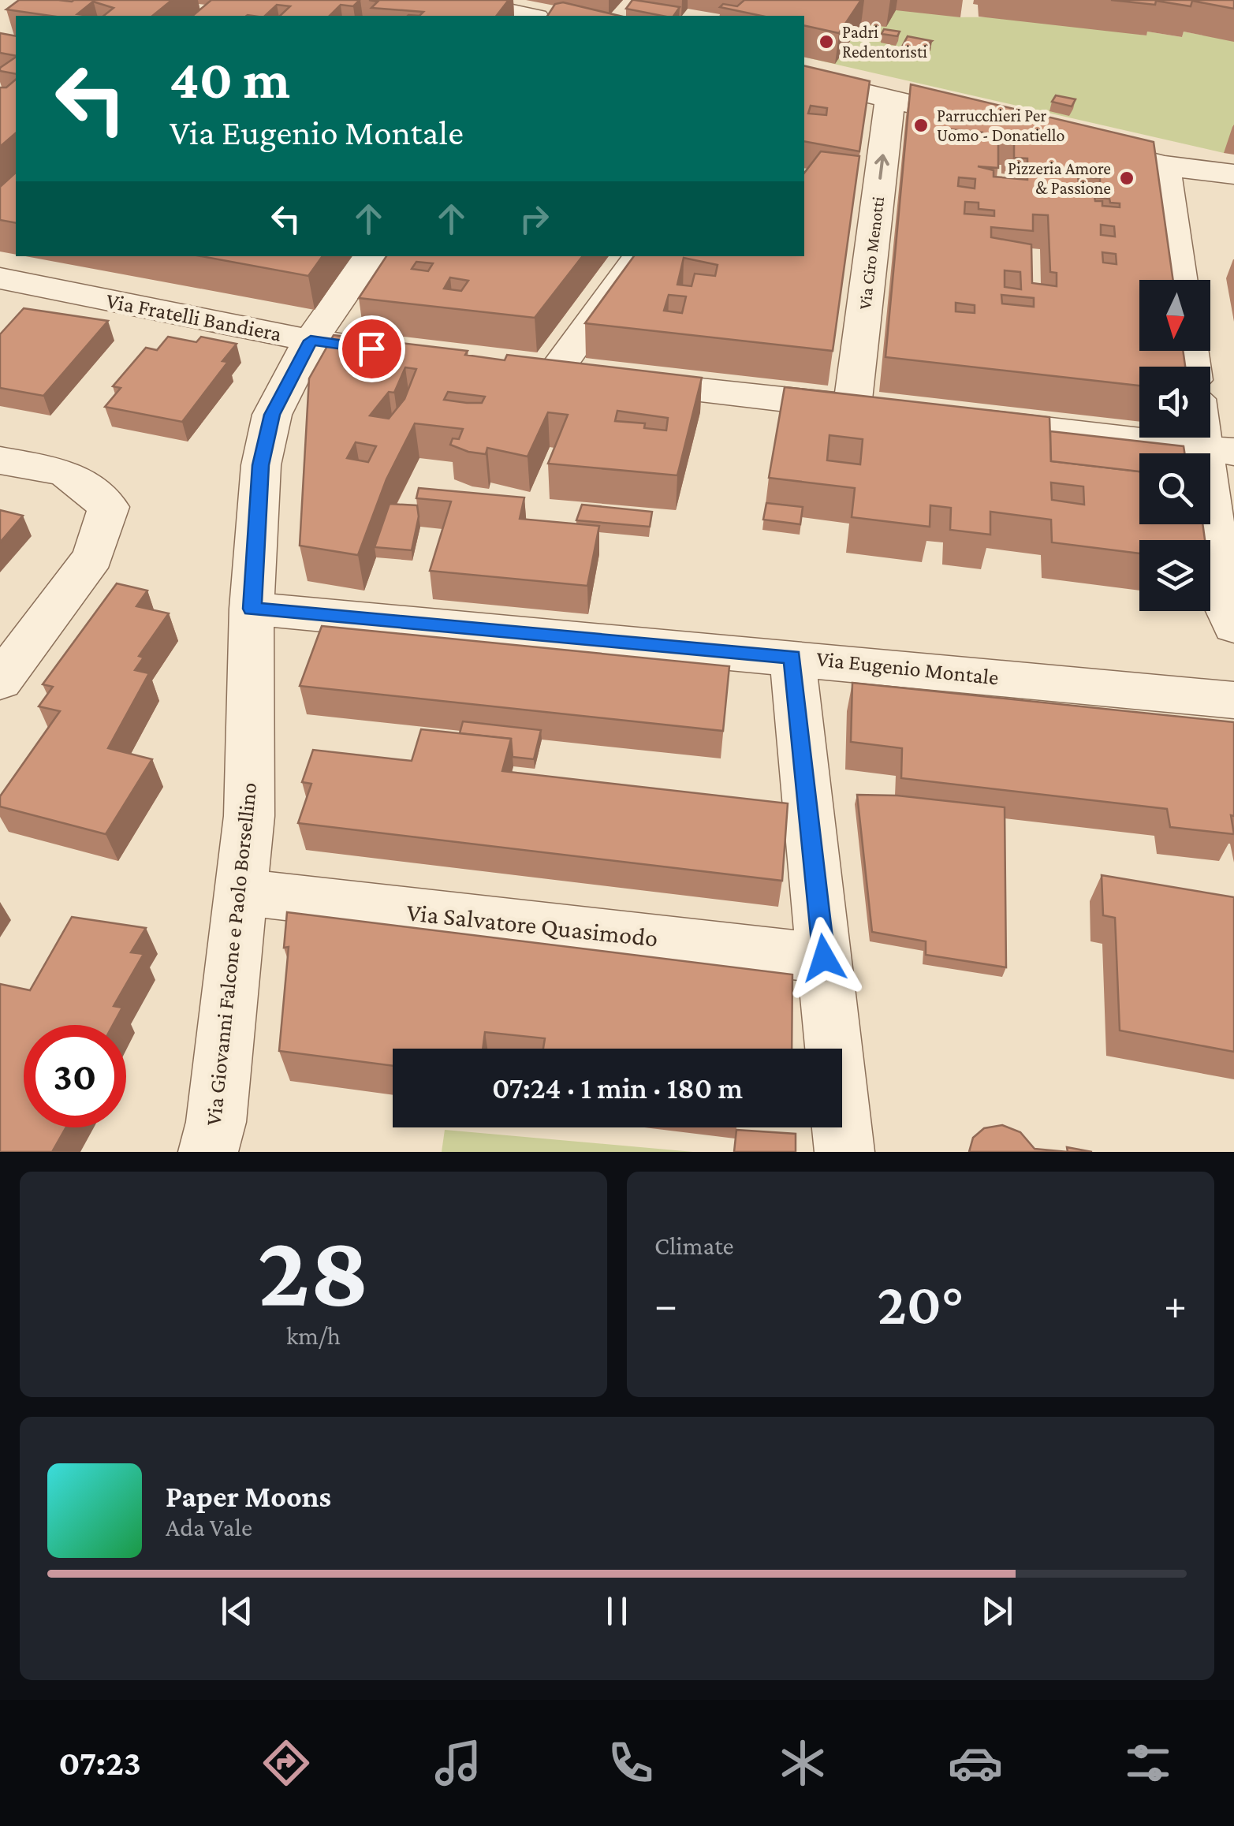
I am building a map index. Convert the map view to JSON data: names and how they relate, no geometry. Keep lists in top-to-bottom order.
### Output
{
  "streets": {
    "street": [
      "Via Ciro Menotti",
      "Via Fratelli Bandiera",
      "Via Eugenio Montale",
      "Via Salvatore Quasimodo",
      "Via Giovanni Falcone e Paolo Borsellino"
    ]
  },
  "crossings": [
    ["Via Fratelli Bandiera", "Via Giovanni Falcone e Paolo Borsellino"],
    ["Via Eugenio Montale", "Via Giovanni Falcone e Paolo Borsellino"],
    ["Via Salvatore Quasimodo", "Via Giovanni Falcone e Paolo Borsellino"]
  ],
  "places": ["Padri Redentoristi", "Parrucchieri Per Uomo - Donatiello", "Pizzeria Amore & Passione"],
  "north": "bottom",
  "page": {
    "turn": ["40 m", "Via Eugenio Montale"],
    "limit": "30",
    "trip": "07:24 · 1 min · 180 m",
    "tile": [
      ["28", "km/h"],
      "Climate"
    ],
    "heat": ["−", "20°", "+"],
    "song": ["Paper Moons", "Ada Vale"],
    "tabs": "07:23"
  }
}
